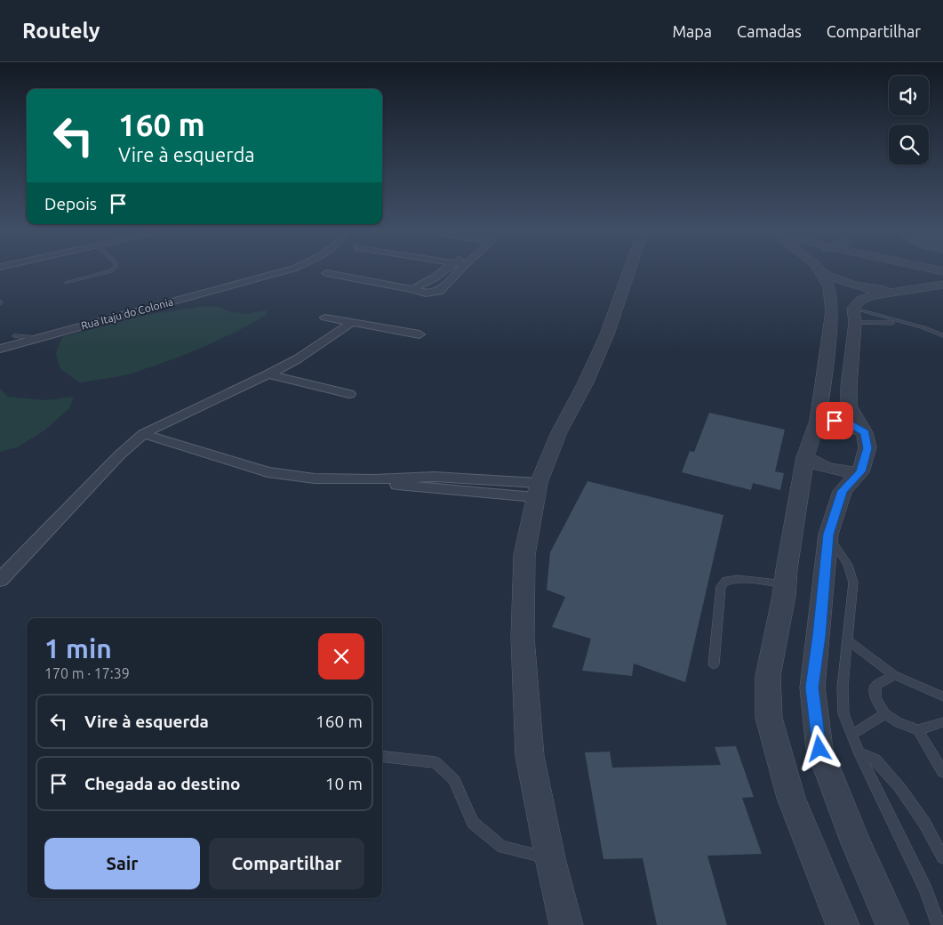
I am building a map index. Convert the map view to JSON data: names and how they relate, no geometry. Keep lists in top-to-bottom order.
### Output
{
  "streets": {
    "street": ["Rua Itaju do Colonia"]
  },
  "page": {
    "header": "Routely",
    "nav": ["Mapa", "Camadas", "Compartilhar"],
    "turn": ["160 m", "Vire à esquerda"],
    "then": "Depois",
    "heading": ["1 min", "170 m · 17:39"],
    "list": [
      {
        "name": "Vire à esquerda",
        "value": "160 m"
      },
      {
        "name": "Chegada ao destino",
        "value": "10 m"
      }
    ],
    "buttons": ["Sair", "Compartilhar"]
  }
}
